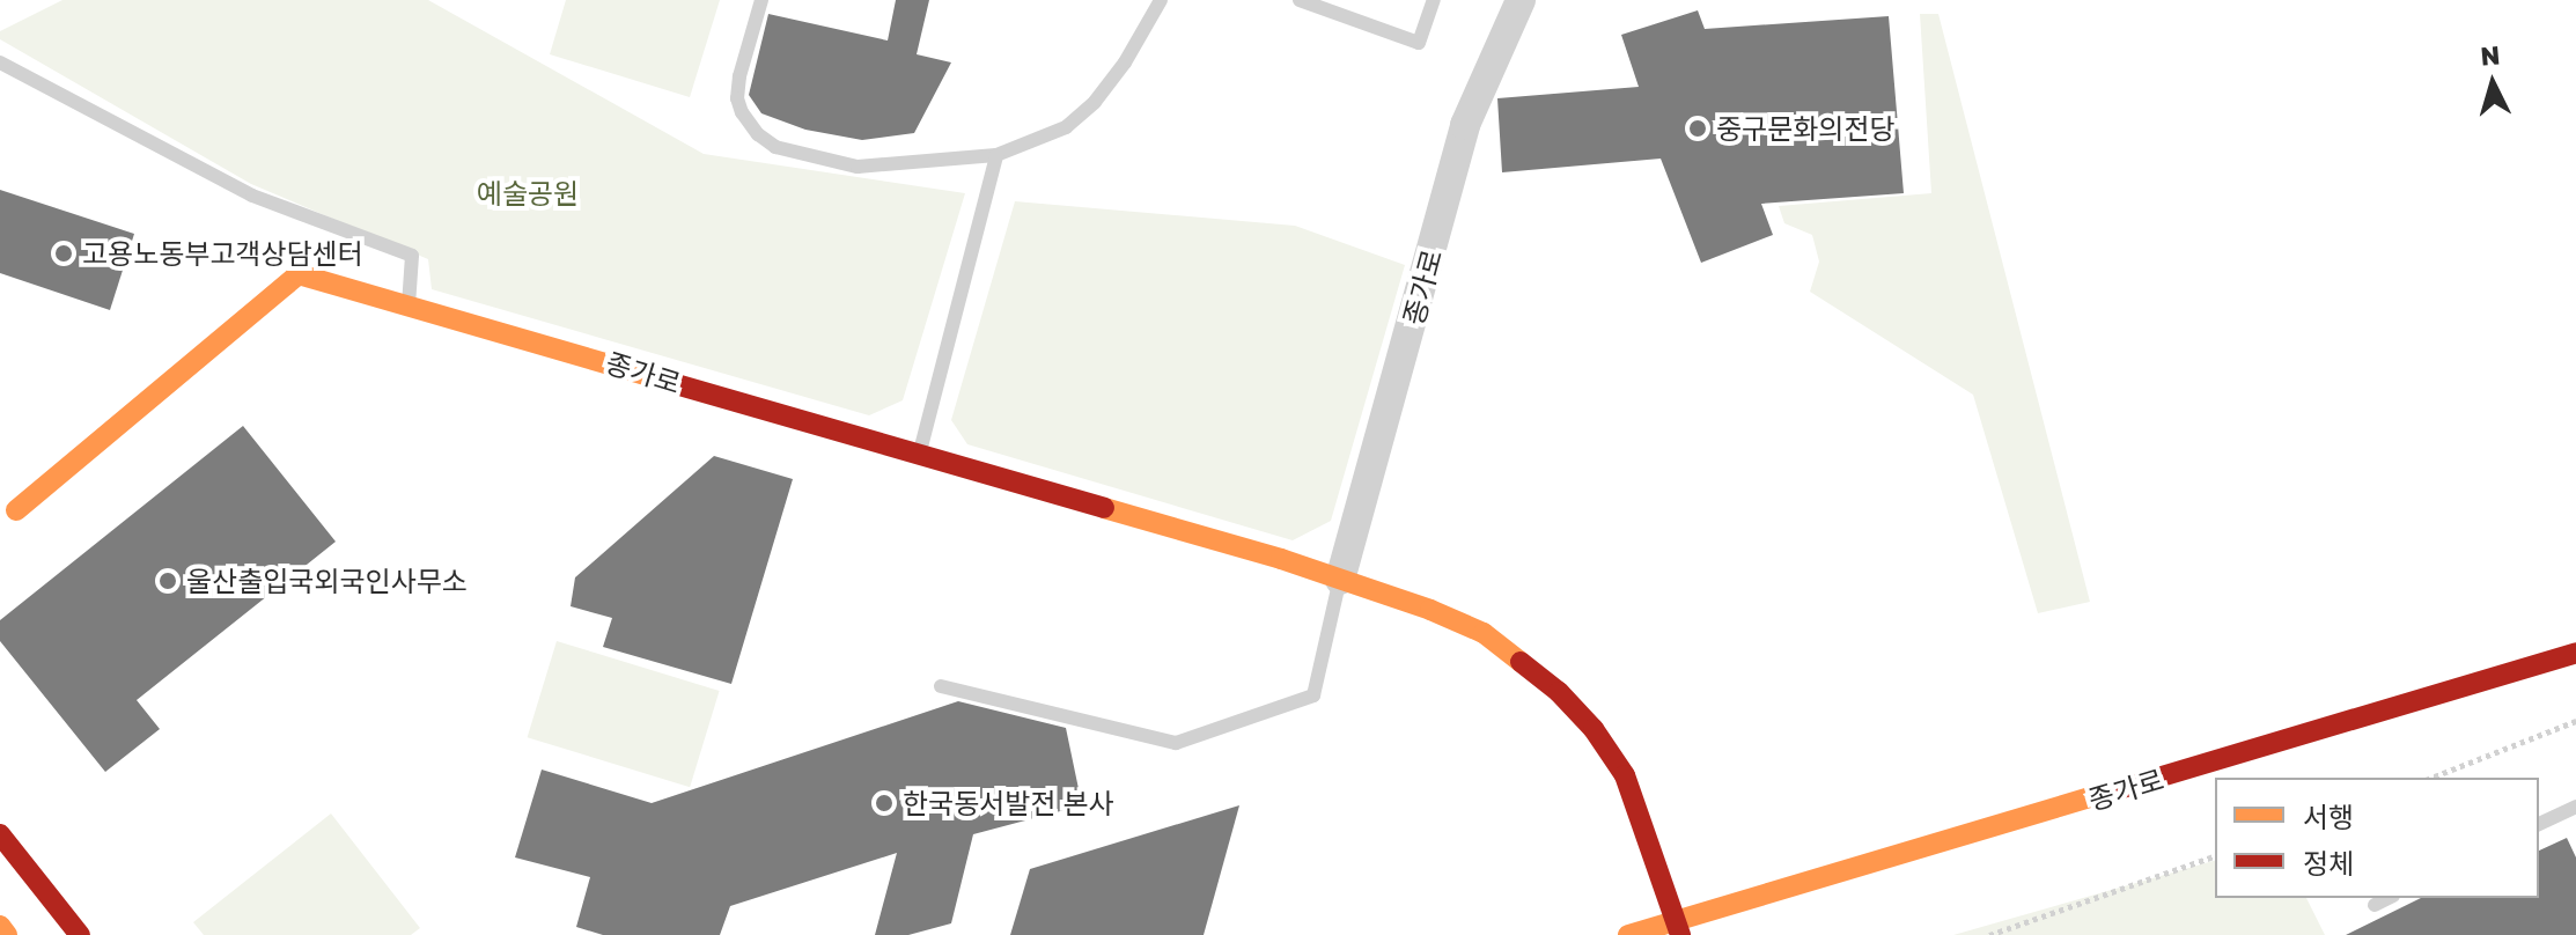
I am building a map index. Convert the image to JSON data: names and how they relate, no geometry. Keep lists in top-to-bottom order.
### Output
{
  "streets": {
    "street": ["종가로"]
  },
  "parks": ["예술공원"],
  "places": [
    "중구문화의전당",
    "고용노동부고객상담센터",
    "울산출입국외국인사무소",
    "한국동서발전 본사"
  ],
  "legend": ["서행", "정체"],
  "north": "top"
}
